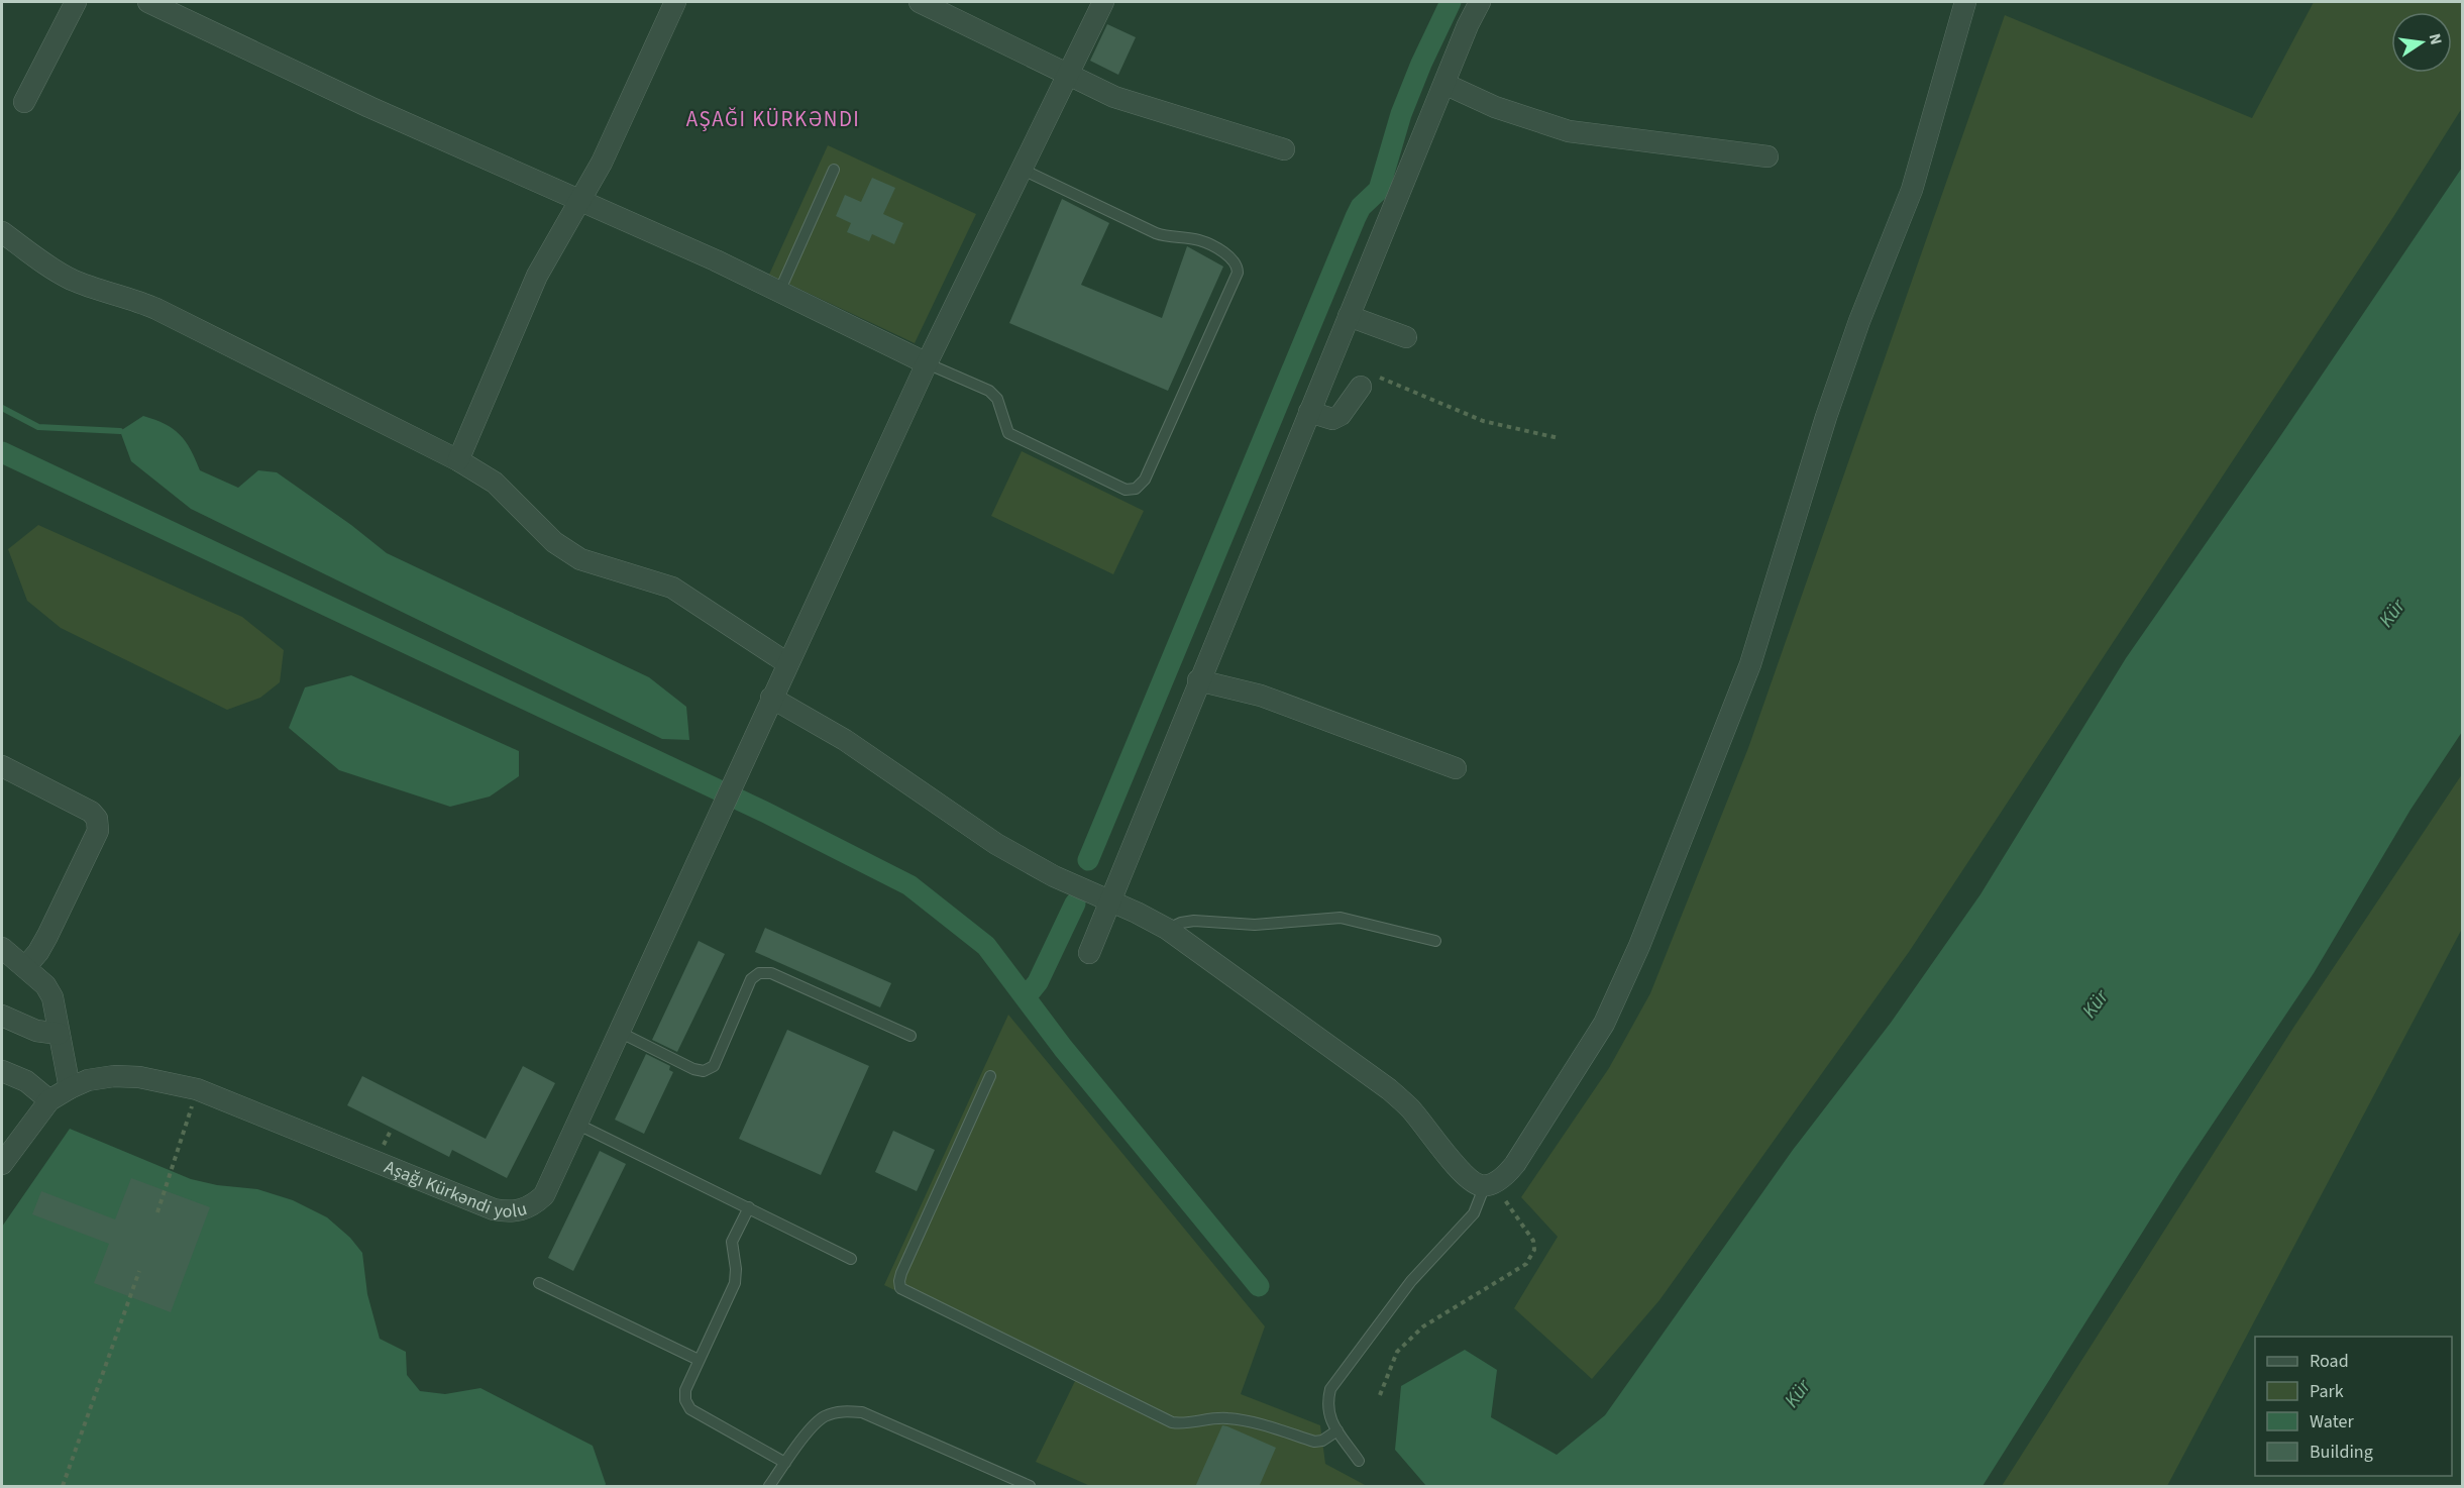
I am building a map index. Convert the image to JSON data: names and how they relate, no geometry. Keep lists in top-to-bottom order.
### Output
{
  "streets": {
    "street": ["Aşağı Kürkəndi yolu"]
  },
  "districts": ["AŞAĞI KÜRKƏNDI"],
  "water": ["Kür"],
  "legend": [
    "Road",
    "Park",
    "Water",
    "Building"
  ],
  "north": "right"
}
